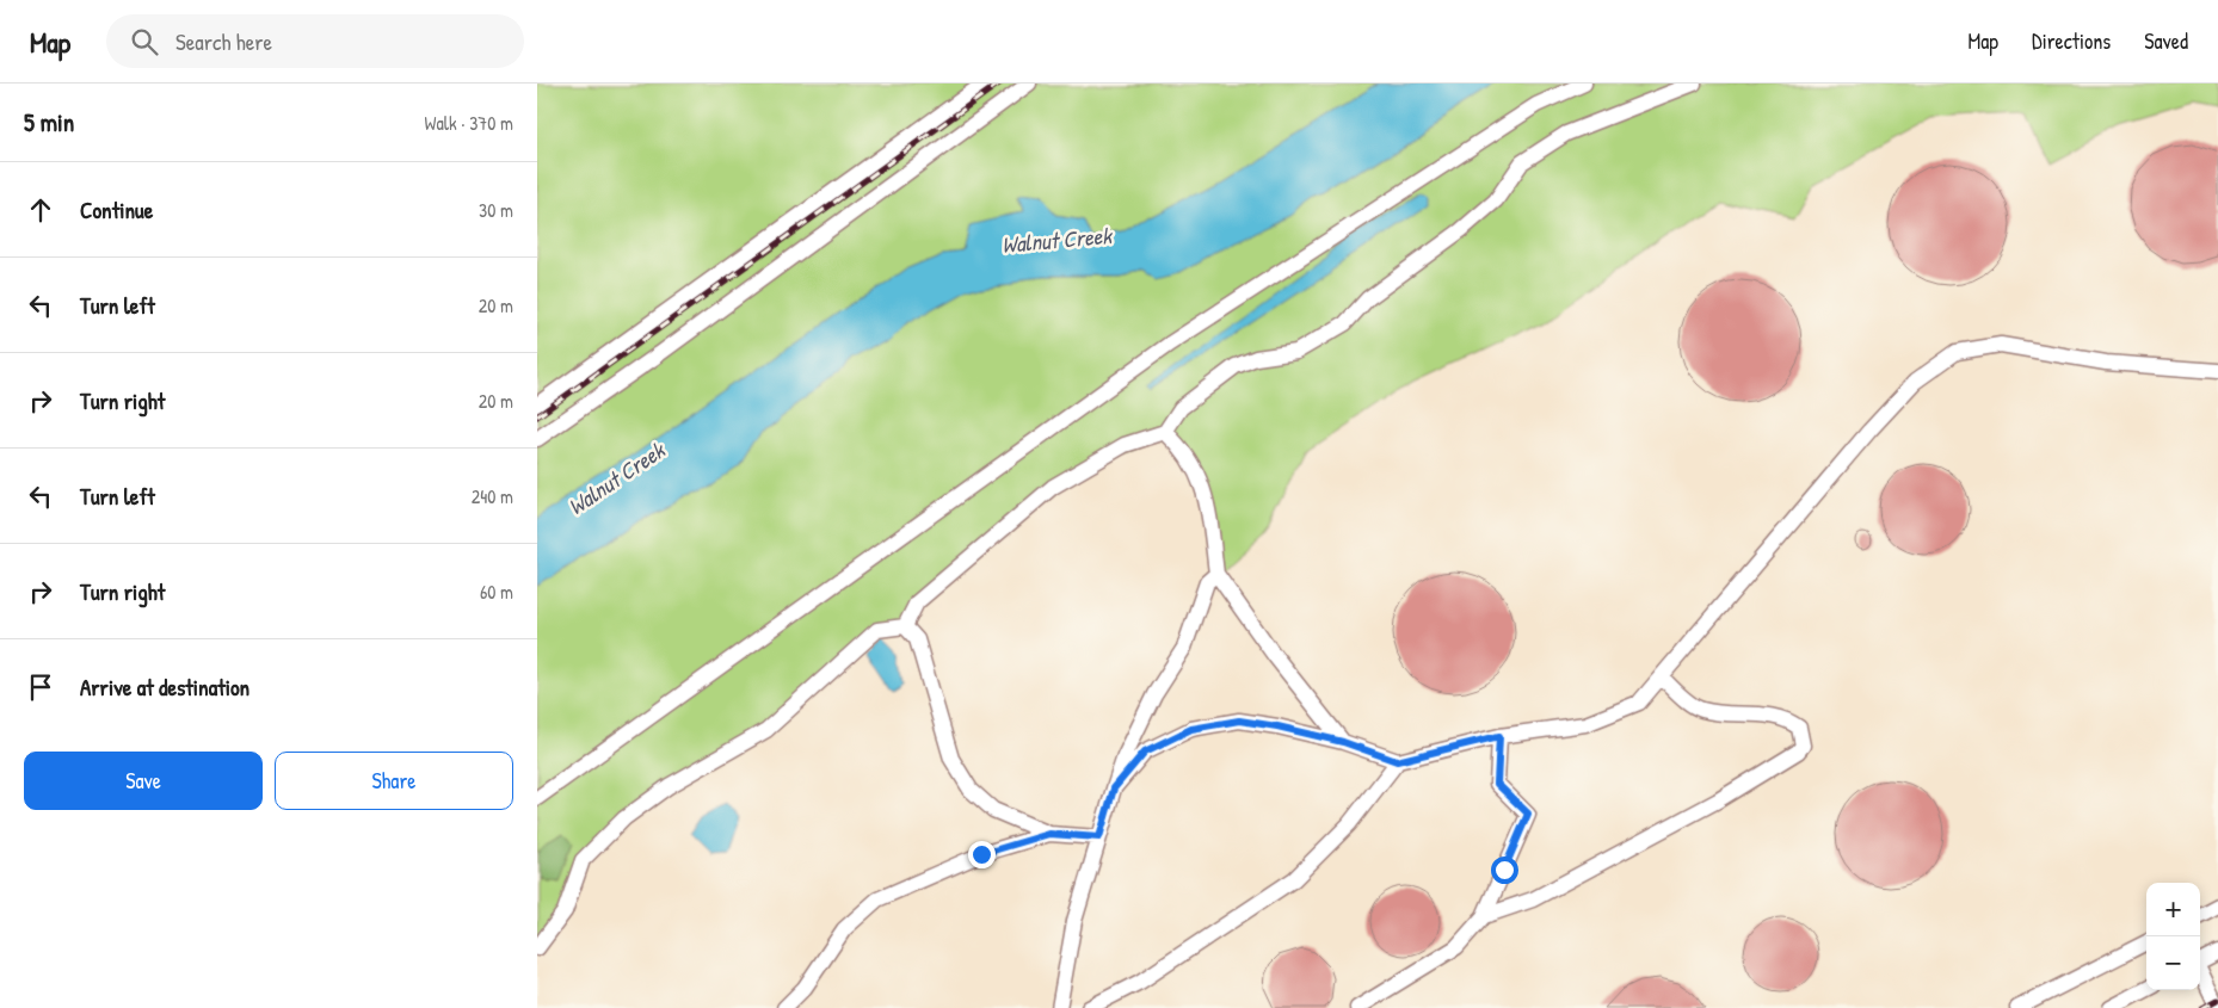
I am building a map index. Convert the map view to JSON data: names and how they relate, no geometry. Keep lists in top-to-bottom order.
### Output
{
  "water": ["Walnut Creek"],
  "page": {
    "header": "Map",
    "search": "Search here",
    "nav": ["Map", "Directions", "Saved"],
    "heading": ["5 min", "Walk · 370 m"],
    "list": [
      ["Continue", "30 m"],
      ["Turn left", "20 m"],
      ["Turn right", "20 m"],
      ["Turn left", "240 m"],
      ["Turn right", "60 m"],
      "Arrive at destination"
    ],
    "buttons": ["Save", "Share"],
    "map_buttons": ["+", "−"]
  }
}
